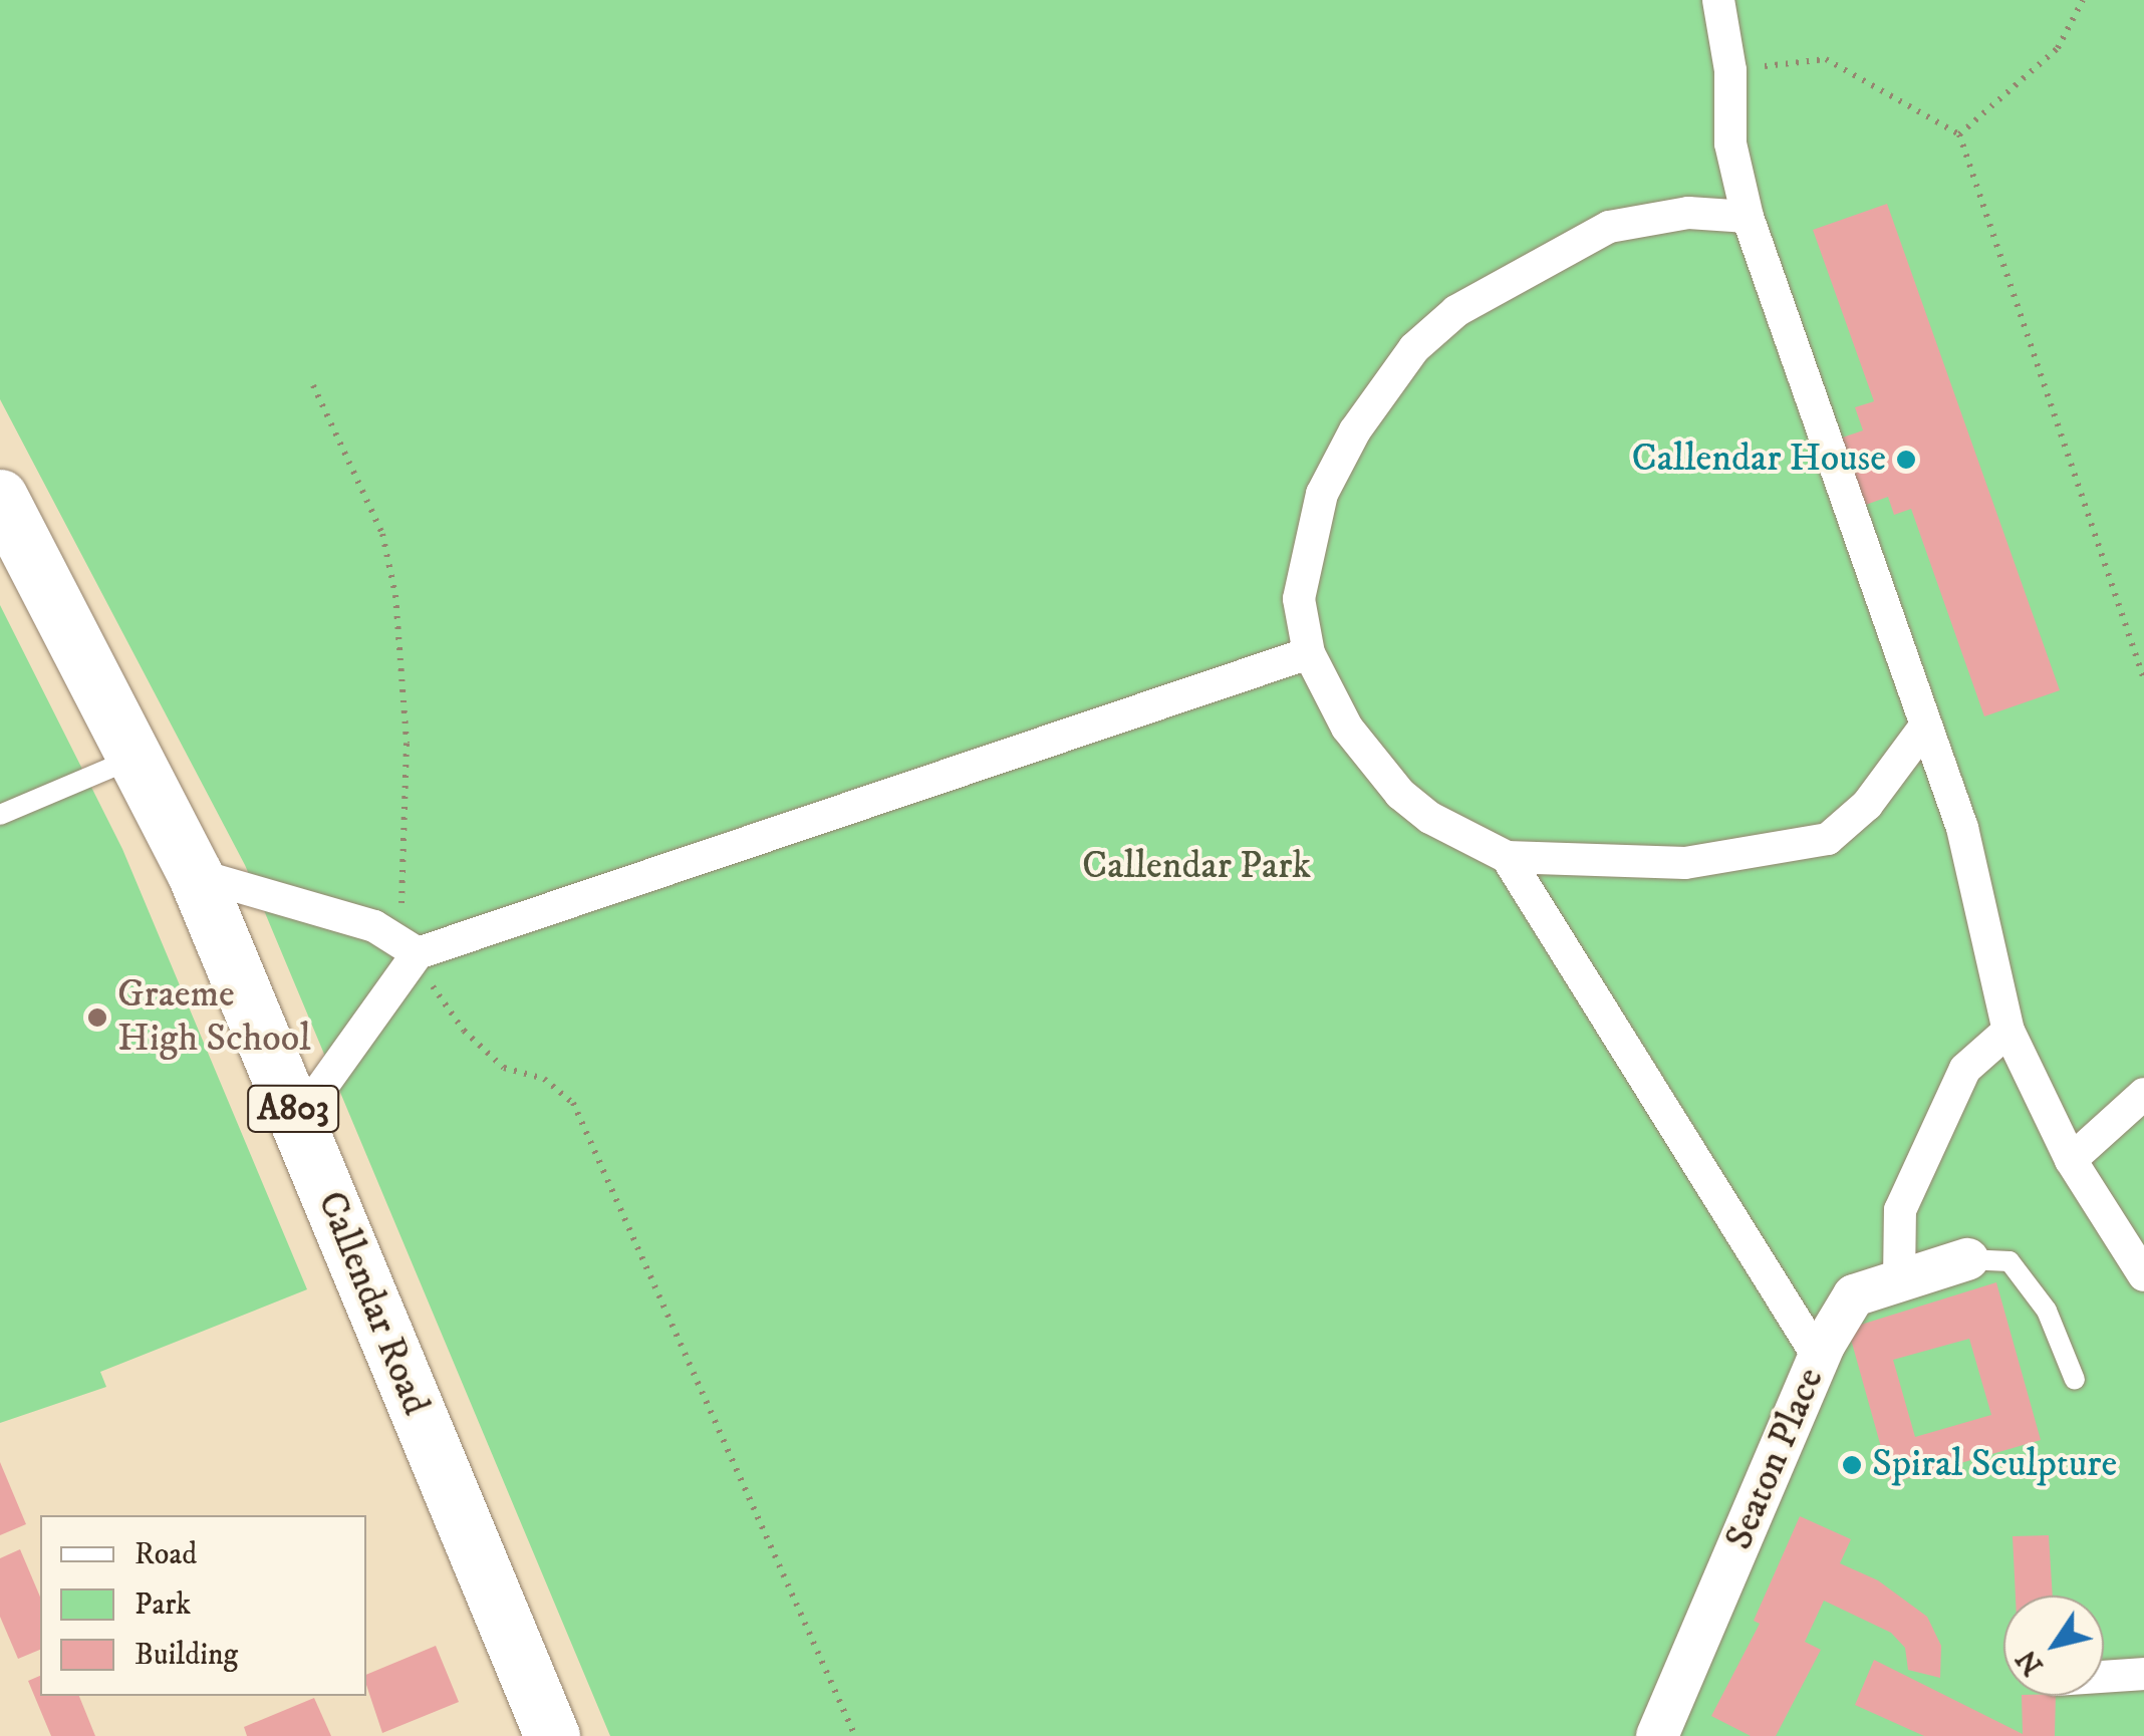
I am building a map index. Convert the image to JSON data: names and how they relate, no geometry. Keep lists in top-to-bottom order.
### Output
{
  "streets": {
    "main road": ["A803", "Callendar Road"],
    "street": ["Seaton Place"]
  },
  "parks": ["Callendar Park"],
  "places": ["Callendar House", "Graeme High School", "Spiral Sculpture"],
  "legend": ["Road", "Park", "Building"],
  "north": "bottom left"
}
